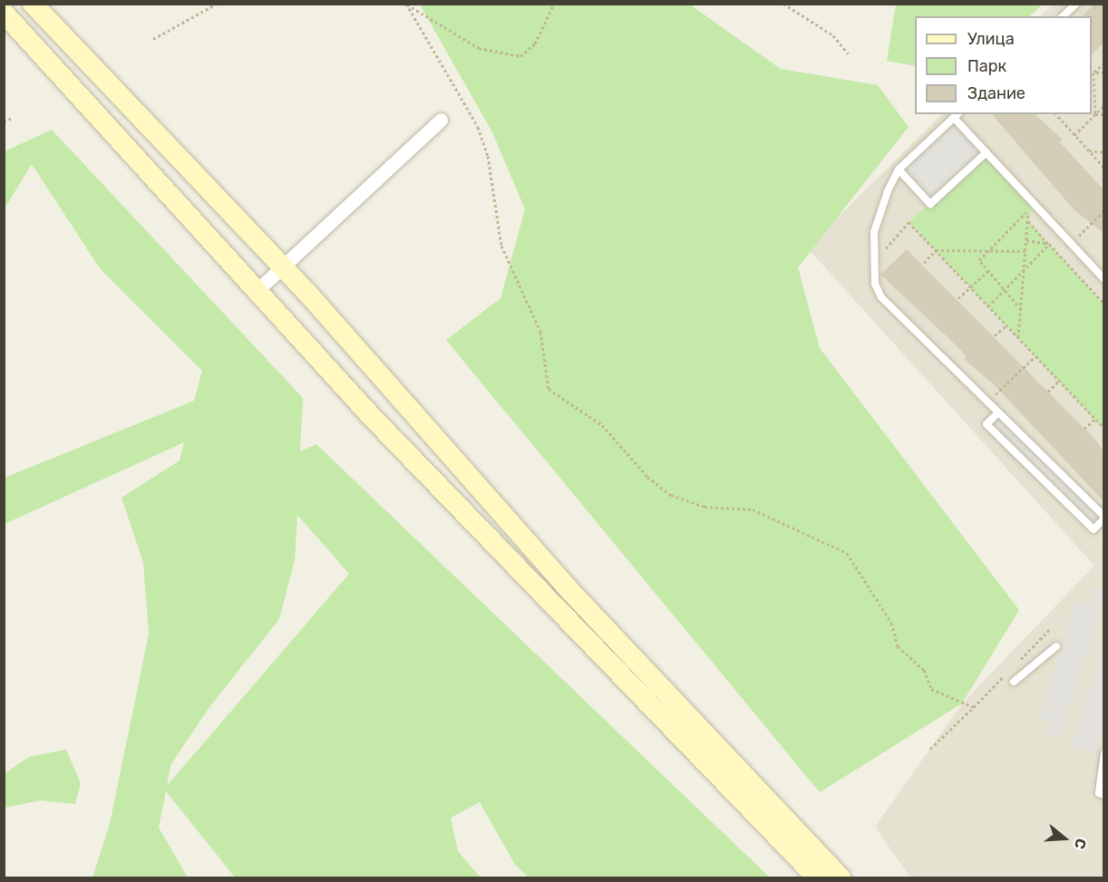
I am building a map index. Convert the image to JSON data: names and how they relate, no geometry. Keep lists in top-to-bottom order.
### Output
{
  "legend": ["Улица", "Парк", "Здание"],
  "north": "right"
}
